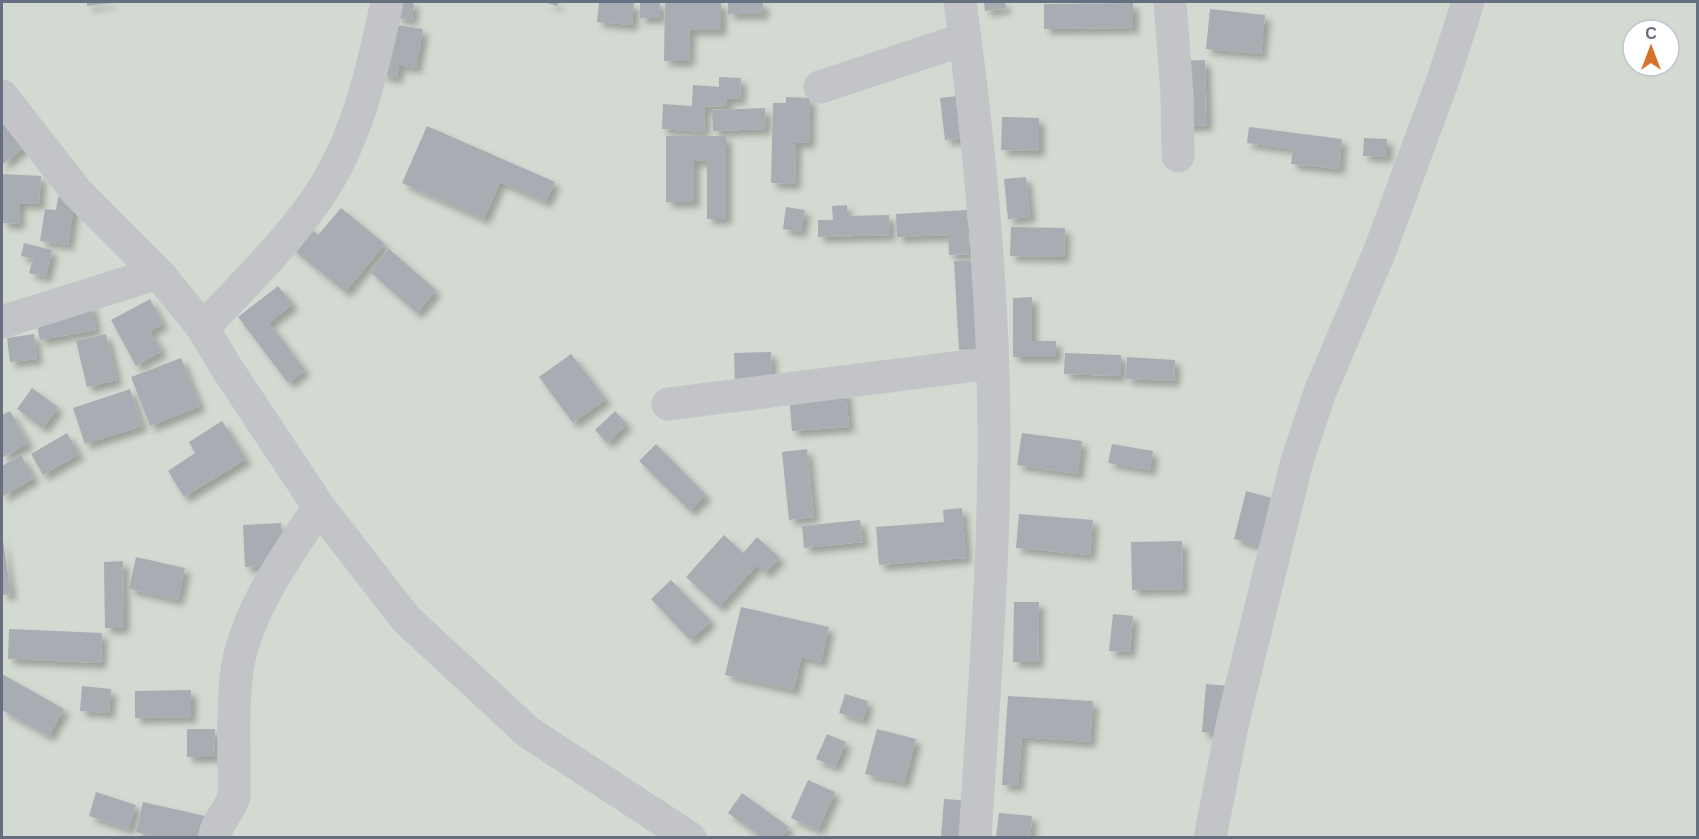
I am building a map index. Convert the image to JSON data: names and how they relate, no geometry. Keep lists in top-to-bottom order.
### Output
{
  "north": "top"
}
